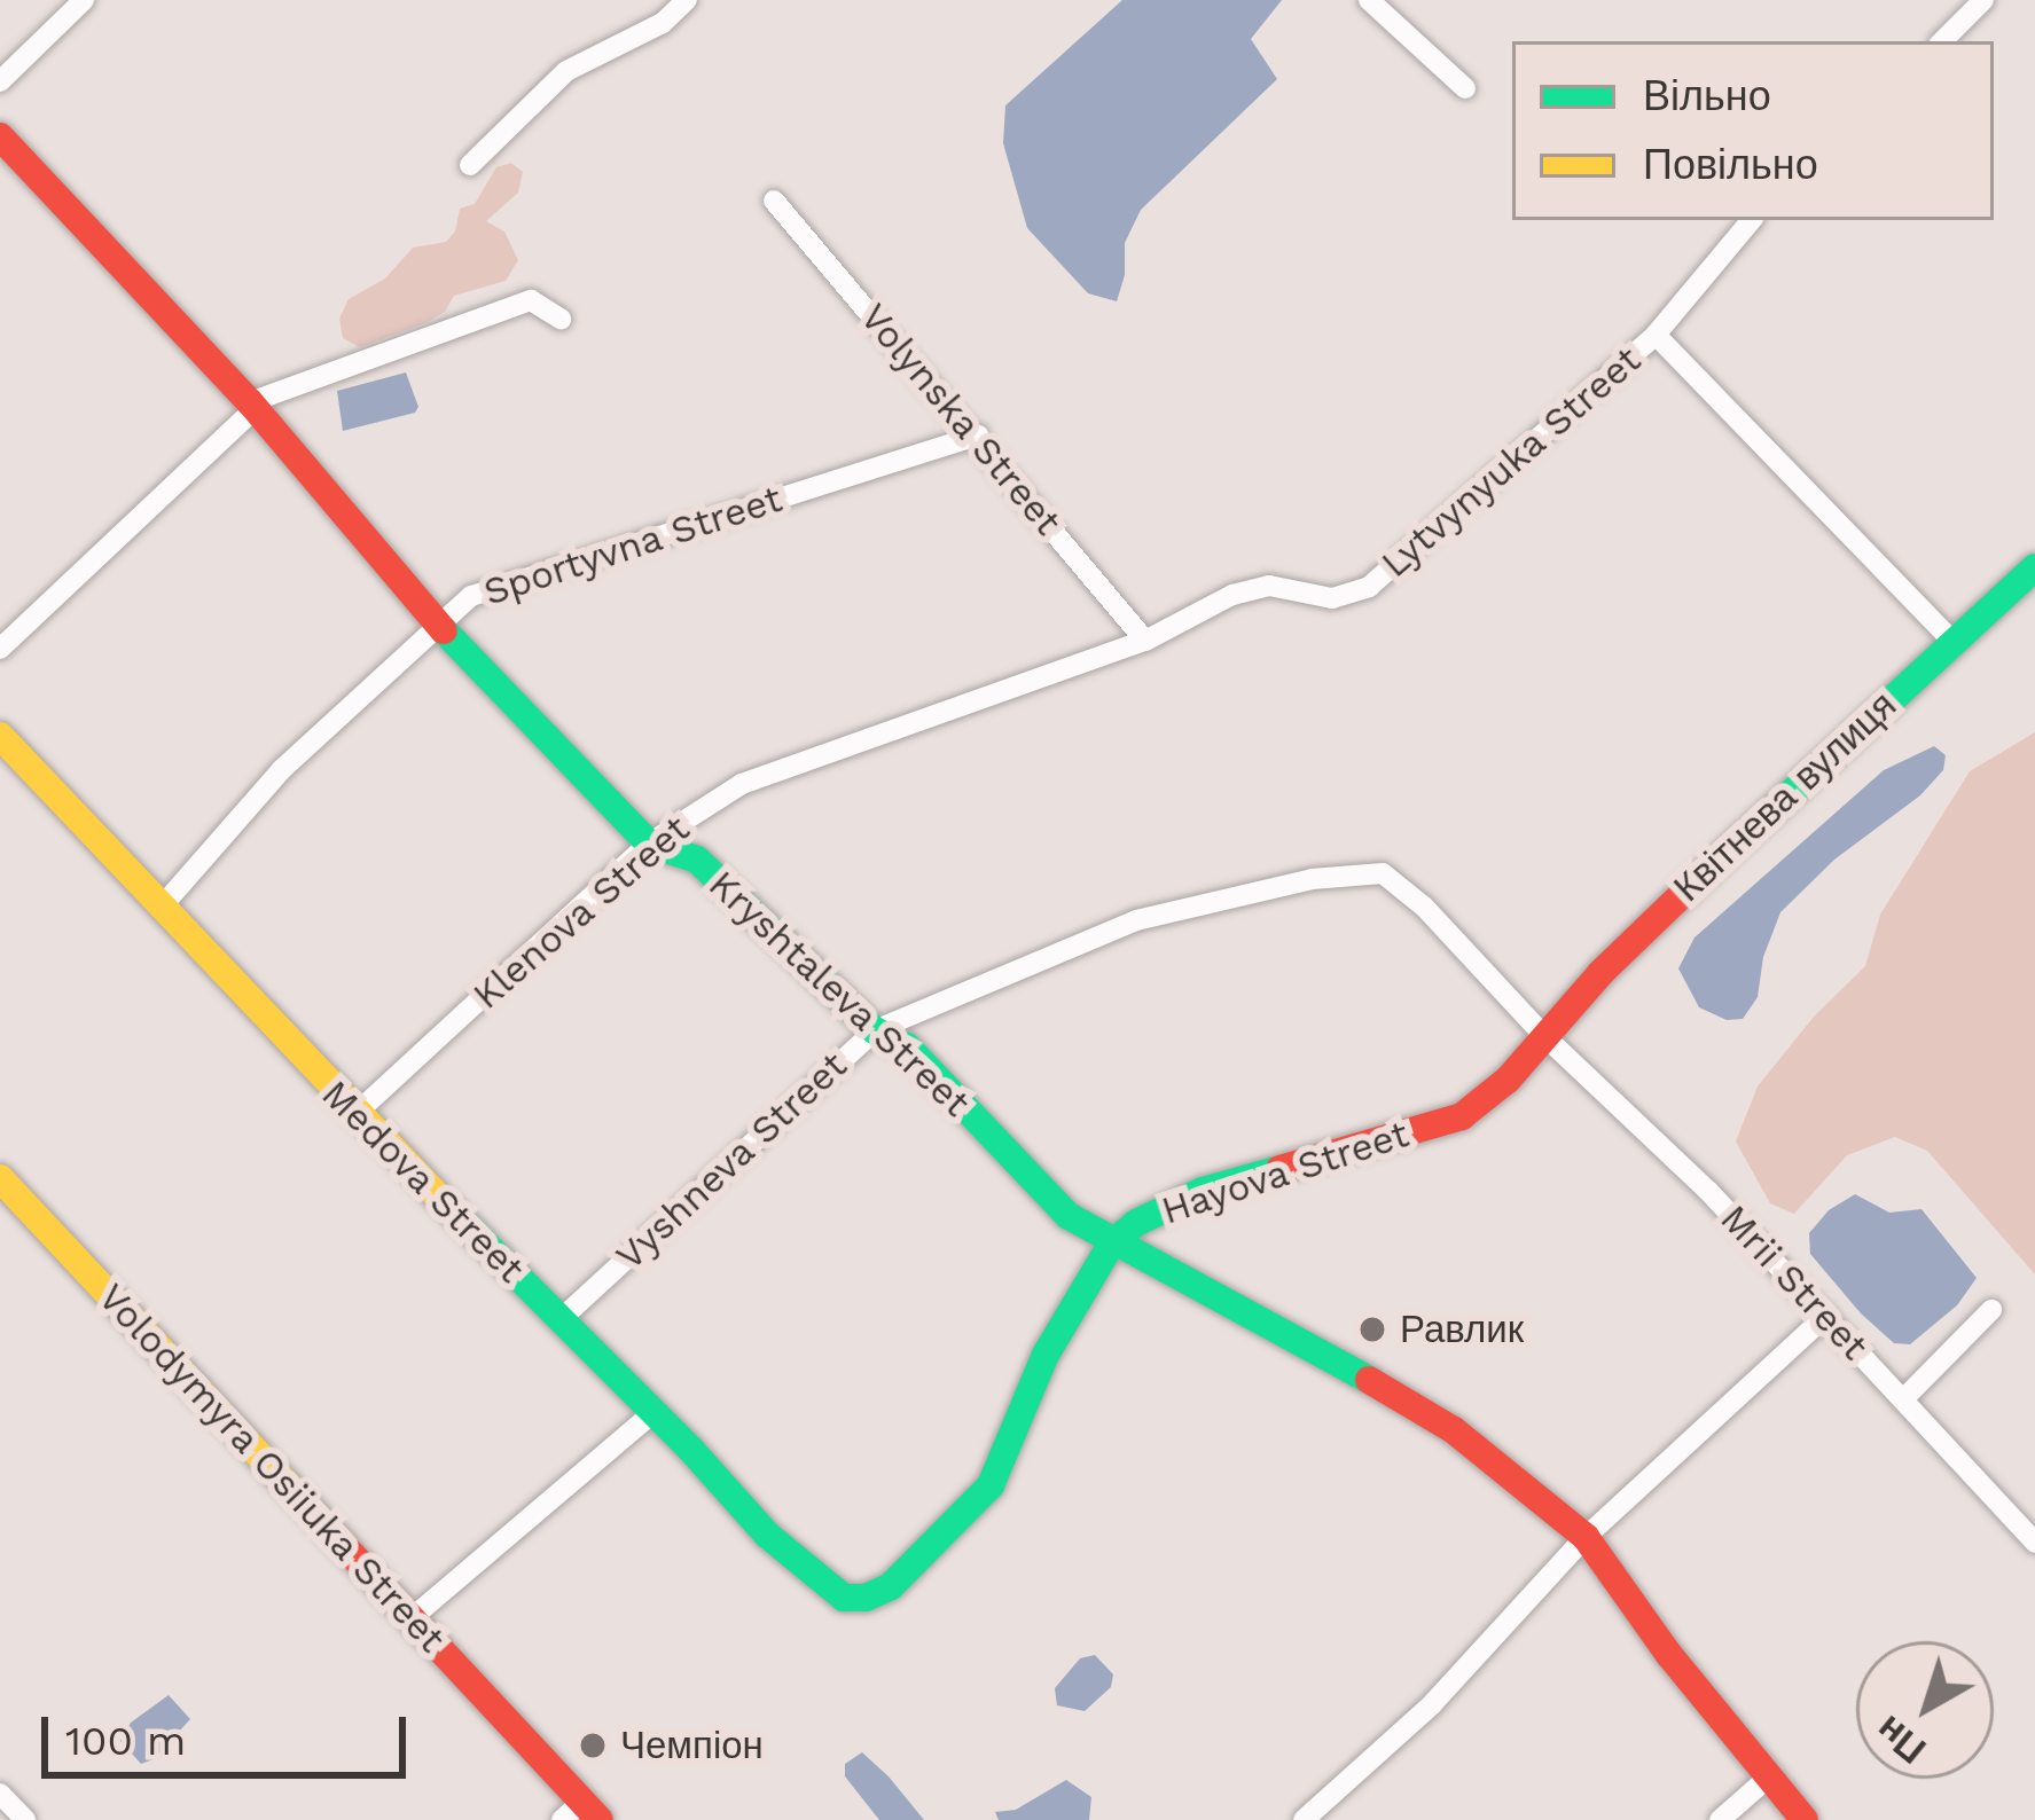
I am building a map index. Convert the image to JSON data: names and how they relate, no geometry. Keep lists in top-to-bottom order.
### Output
{
  "streets": {
    "street": [
      "Volynska Street",
      "Lytvynyuka Street",
      "Sportyvna Street",
      "Квітнева вулиця",
      "Klenova Street",
      "Kryshtaleva Street",
      "Vyshneva Street",
      "Hayova Street",
      "Medova Street",
      "Mrii Street",
      "Volodymyra Osiiuka Street"
    ]
  },
  "crossings": [
    ["Volynska Street", "Lytvynyuka Street"],
    ["Volynska Street", "Sportyvna Street"],
    ["Volynska Street", "Klenova Street"],
    ["Lytvynyuka Street", "Klenova Street"],
    ["Sportyvna Street", "Kryshtaleva Street"],
    ["Sportyvna Street", "Medova Street"],
    ["Квітнева вулиця", "Hayova Street"],
    ["Квітнева вулиця", "Mrii Street"],
    ["Klenova Street", "Kryshtaleva Street"],
    ["Klenova Street", "Medova Street"],
    ["Kryshtaleva Street", "Vyshneva Street"],
    ["Kryshtaleva Street", "Hayova Street"],
    ["Vyshneva Street", "Medova Street"],
    ["Vyshneva Street", "Mrii Street"],
    ["Hayova Street", "Medova Street"],
    ["Hayova Street", "Mrii Street"]
  ],
  "places": ["Равлик", "Чемпіон"],
  "legend": ["Вільно", "Повільно"],
  "scale_bar": "100 m",
  "north": "bottom left"
}
